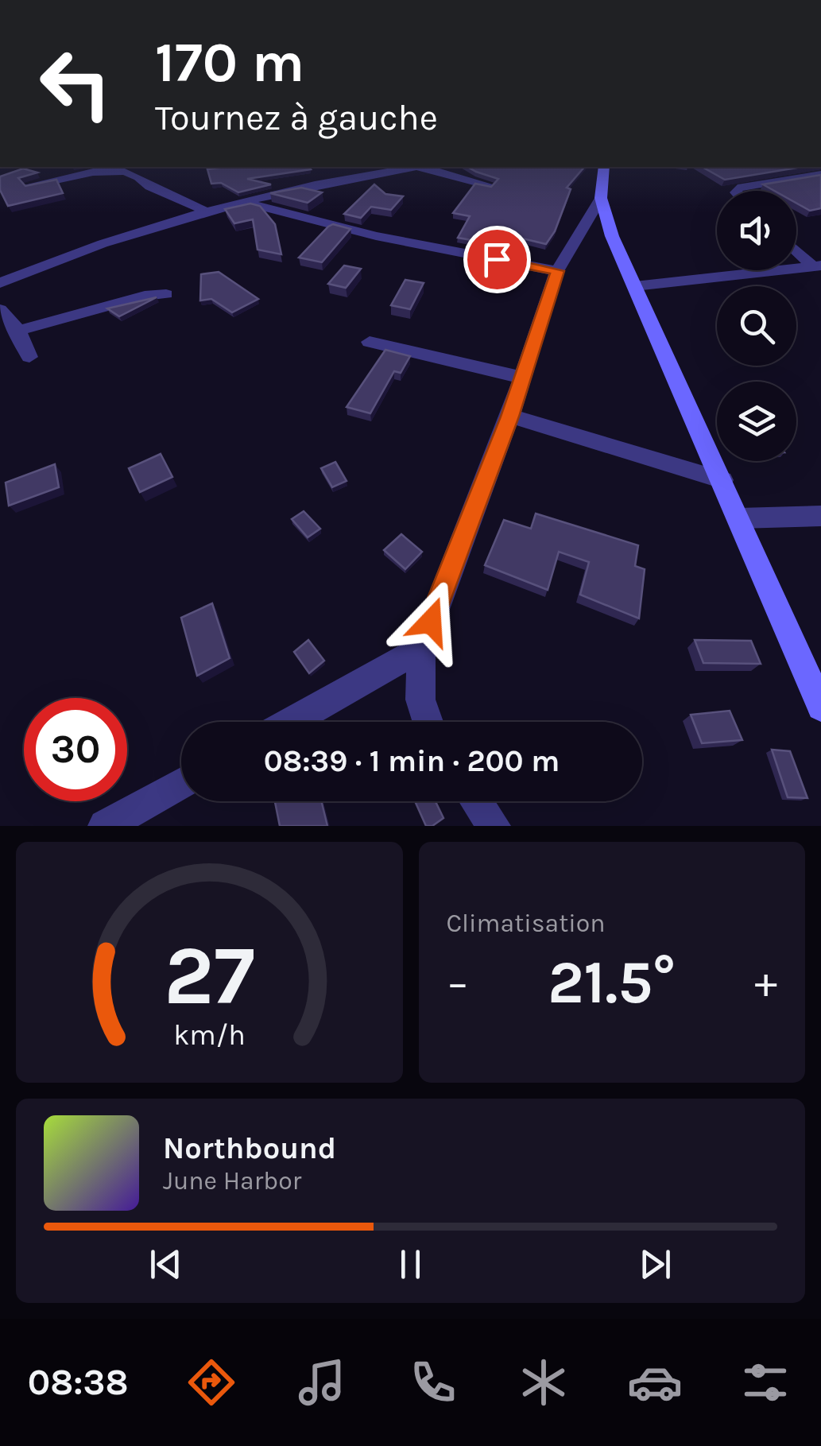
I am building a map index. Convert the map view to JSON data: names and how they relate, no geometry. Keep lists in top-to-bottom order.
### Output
{
  "page": {
    "turn": ["170 m", "Tournez à gauche"],
    "limit": "30",
    "trip": "08:39 · 1 min · 200 m",
    "tile": "Climatisation",
    "heat": ["−", "21.5°", "+"],
    "song": ["Northbound", "June Harbor"],
    "tabs": "08:38",
    "gauge": ["27", "km/h"]
  }
}
